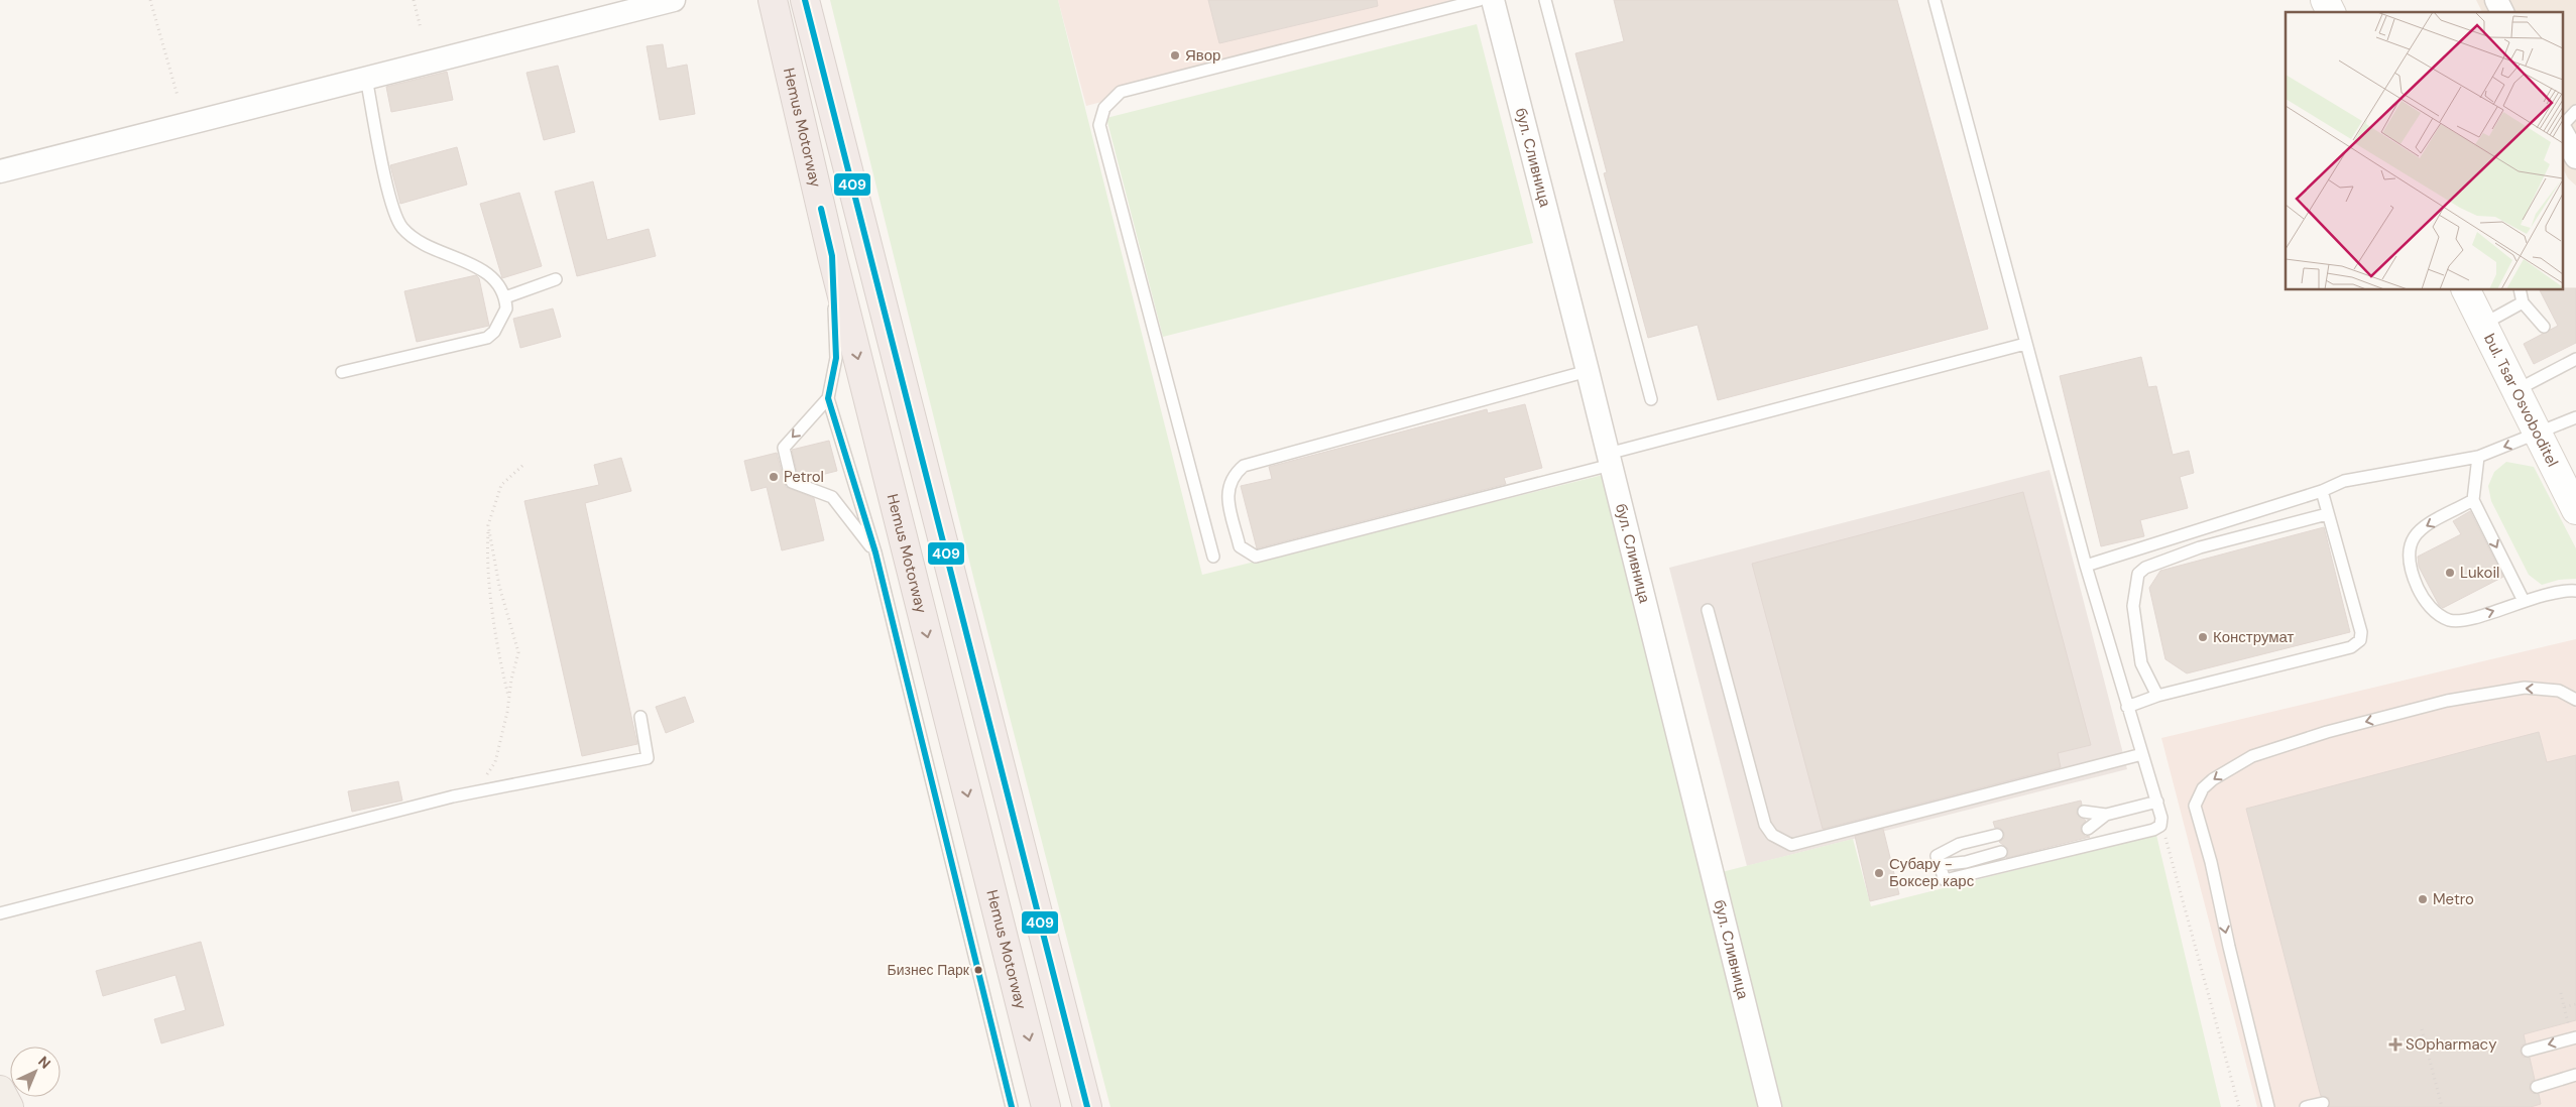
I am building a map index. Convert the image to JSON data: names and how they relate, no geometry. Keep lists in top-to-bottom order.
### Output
{
  "streets": {
    "highway": ["Hemus Motorway"],
    "main road": ["bul. Tsar Osvoboditel"],
    "street": ["бул. Сливница"]
  },
  "places": {
    "other": [
      "Явор",
      "Petrol",
      "Lukoil",
      "Конструмат",
      "Субару - Боксер карс",
      "Metro",
      "Бизнес Парк"
    ],
    "health": ["SOpharmacy"]
  },
  "lines": ["transit line 409"],
  "north": "top right"
}
